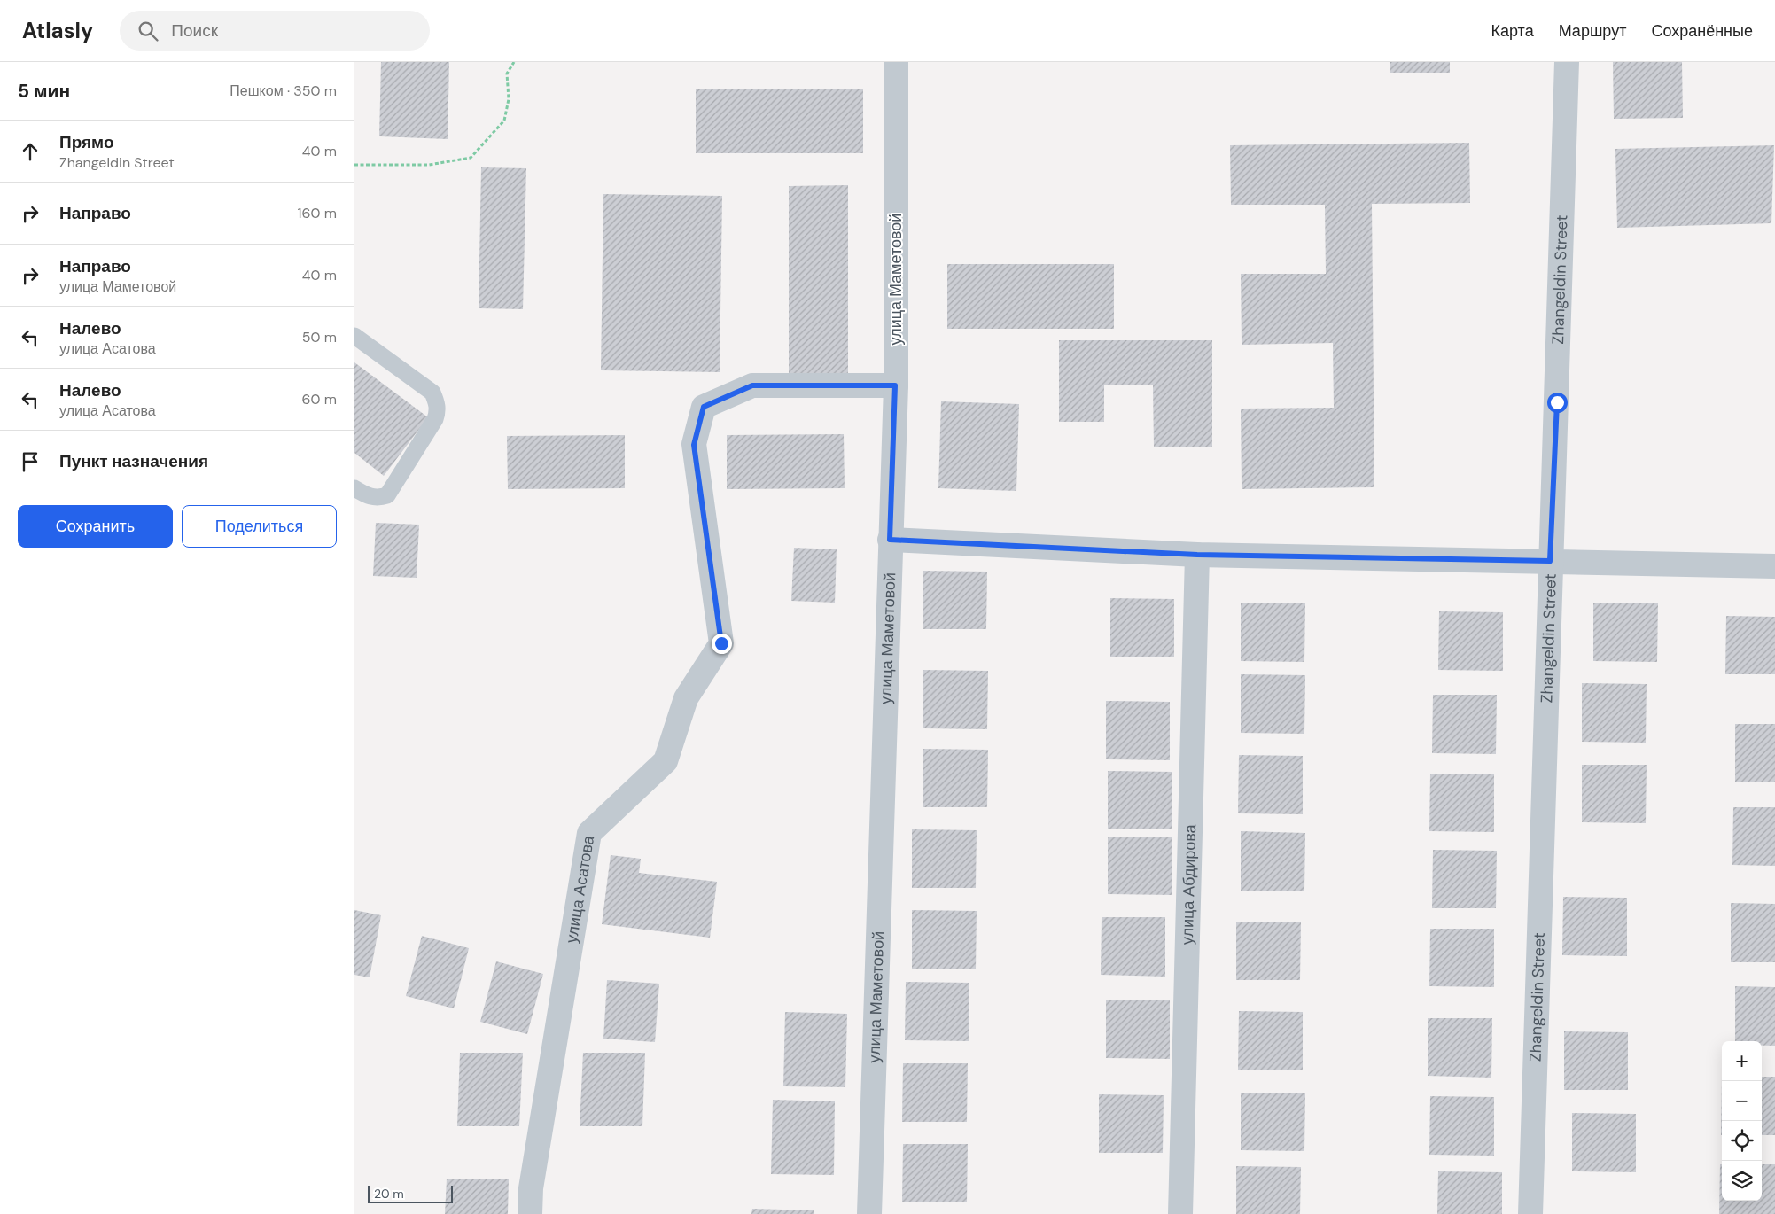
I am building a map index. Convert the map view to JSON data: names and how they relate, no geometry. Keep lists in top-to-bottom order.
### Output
{
  "streets": {
    "street": [
      "улица Маметовой",
      "Zhangeldin Street",
      "улица Абдирова",
      "улица Асатова"
    ]
  },
  "crossings": [
    ["улица Маметовой", "улица Асатова"]
  ],
  "scale_bar": "20 m",
  "page": {
    "header": "Atlasly",
    "search": "Поиск",
    "nav": ["Карта", "Маршрут", "Сохранённые"],
    "heading": ["5 мин", "Пешком · 350 m"],
    "list": [
      ["Прямо", "Zhangeldin Street", "40 m"],
      ["Направо", "160 m"],
      ["Направо", "улица Маметовой", "40 m"],
      ["Налево", "улица Асатова", "50 m"],
      ["Налево", "улица Асатова", "60 m"],
      "Пункт назначения"
    ],
    "buttons": ["Сохранить", "Поделиться"],
    "map_buttons": ["+", "−"],
    "scale": "20 m"
  }
}
